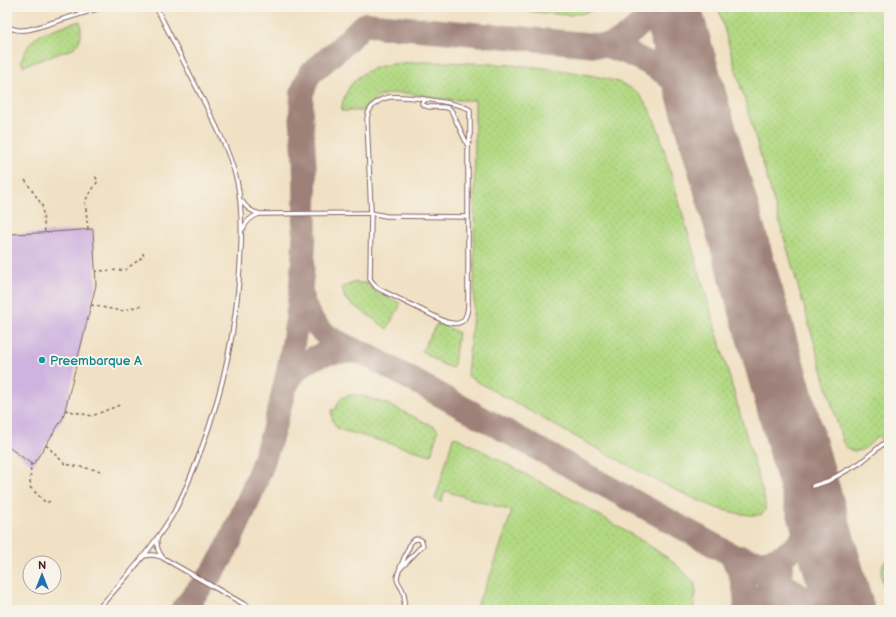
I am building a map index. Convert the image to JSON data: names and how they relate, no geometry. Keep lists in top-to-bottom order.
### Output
{
  "places": ["Preembarque A"],
  "north": "top"
}
